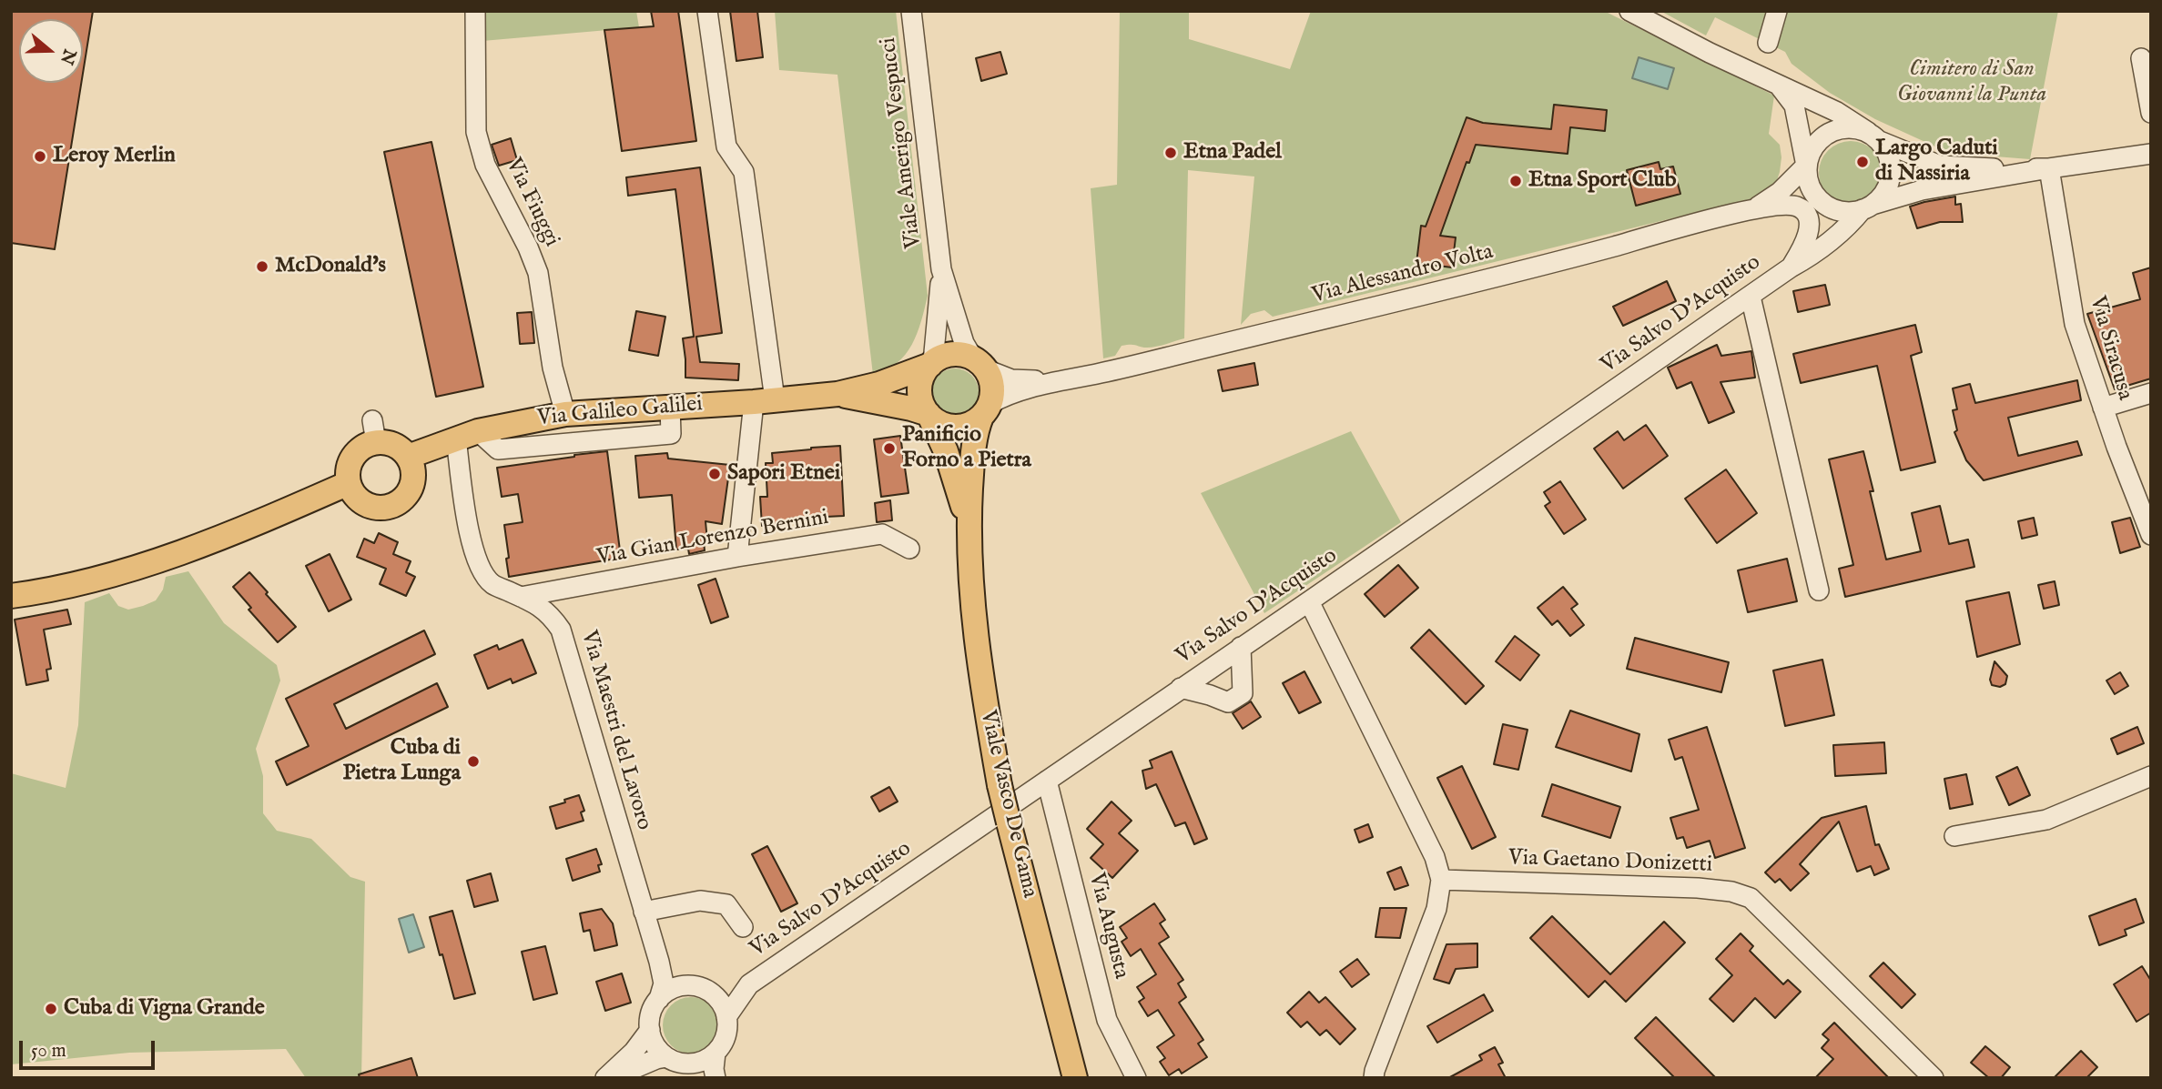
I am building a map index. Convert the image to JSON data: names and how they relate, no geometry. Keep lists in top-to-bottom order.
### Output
{
  "streets": {
    "main road": ["Via Galileo Galilei", "Viale Vasco De Gama"],
    "street": [
      "Viale Amerigo Vespucci",
      "Via Fiuggi",
      "Via Alessandro Volta",
      "Via Salvo D'Acquisto",
      "Via Siracusa",
      "Via Gian Lorenzo Bernini",
      "Via Maestri del Lavoro",
      "Via Gaetano Donizetti",
      "Via Augusta"
    ]
  },
  "crossings": [
    ["Via Fiuggi", "Via Galileo Galilei"],
    ["Via Salvo D'Acquisto", "Via Augusta"],
    ["Via Galileo Galilei", "Via Maestri del Lavoro"],
    ["Via Gian Lorenzo Bernini", "Via Maestri del Lavoro"]
  ],
  "parks": ["Cimitero di San Giovanni la Punta"],
  "places": [
    "Etna Padel",
    "Leroy Merlin",
    "Largo Caduti di Nassiria",
    "Etna Sport Club",
    "McDonald's",
    "Panificio Forno a Pietra",
    "Sapori Etnei",
    "Cuba di Pietra Lunga",
    "Cuba di Vigna Grande"
  ],
  "scale_bar": "50 m",
  "north": "right"
}
